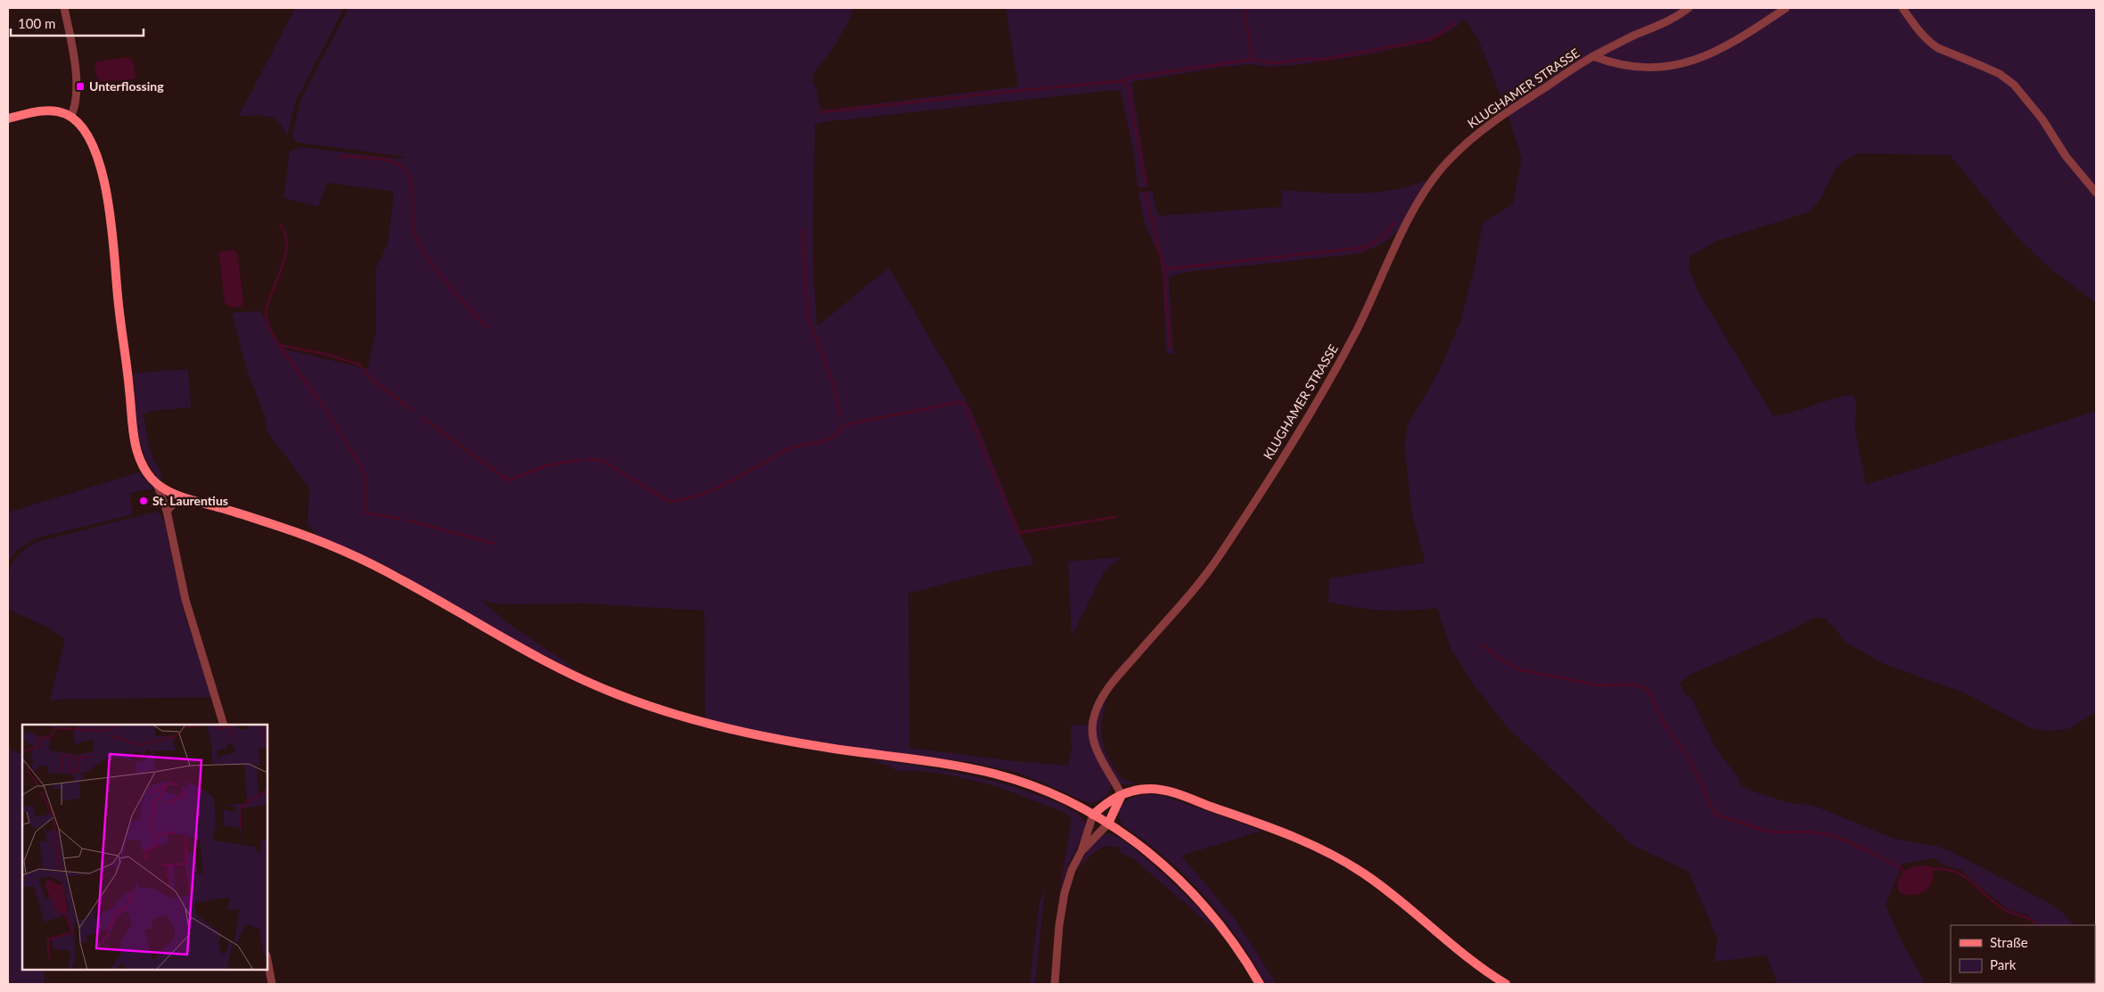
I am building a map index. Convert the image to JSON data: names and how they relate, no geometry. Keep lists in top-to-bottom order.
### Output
{
  "streets": {
    "street": ["KLUGHAMER STRASSE"]
  },
  "places": {
    "transit": ["Unterflossing"],
    "other": ["St. Laurentius"]
  },
  "legend": ["Straße", "Park"],
  "scale_bar": "100 m"
}
